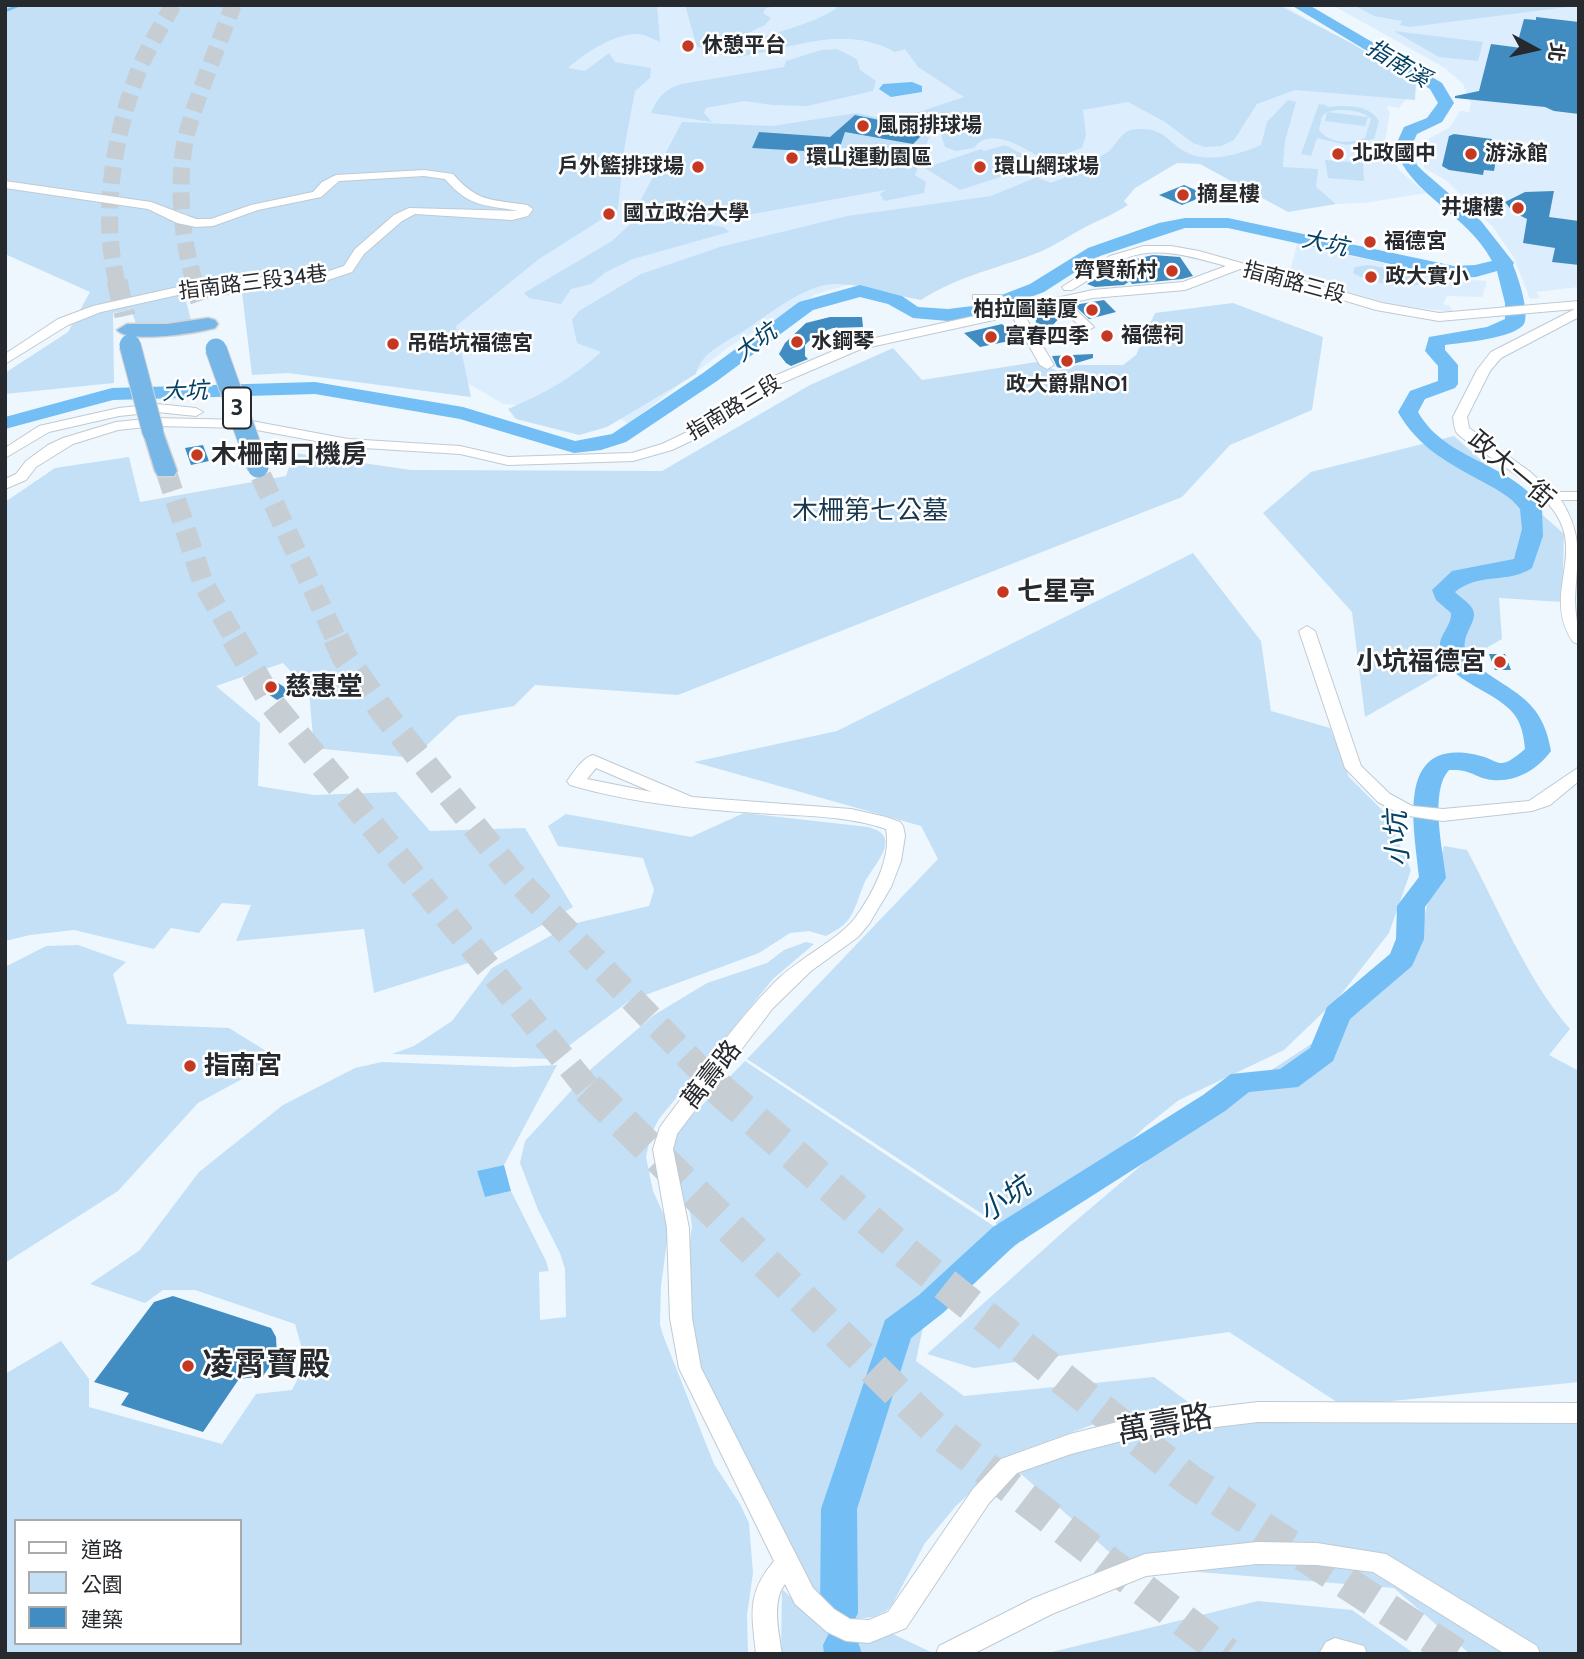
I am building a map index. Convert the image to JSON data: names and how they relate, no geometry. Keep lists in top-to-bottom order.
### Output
{
  "streets": {
    "highway": ["3"],
    "street": [
      "指南路三段34巷",
      "指南路三段",
      "政大一街",
      "萬壽路"
    ]
  },
  "water": ["指南溪", "大坑", "小坑"],
  "parks": ["木柵第七公墓"],
  "places": [
    "休憩平台",
    "風雨排球場",
    "北政國中",
    "游泳館",
    "環山運動園區",
    "戶外籃排球場",
    "環山網球場",
    "摘星樓",
    "井塘樓",
    "國立政治大學",
    "福德宮",
    "齊賢新村",
    "政大實小",
    "柏拉圖華厦",
    "福德祠",
    "富春四季",
    "水鋼琴",
    "吊硞坑福德宮",
    "政大爵鼎NO1",
    "木柵南口機房",
    "七星亭",
    "小坑福德宮",
    "慈惠堂",
    "指南宮",
    "凌霄寶殿"
  ],
  "legend": ["道路", "公園", "建築"],
  "north": "right"
}
